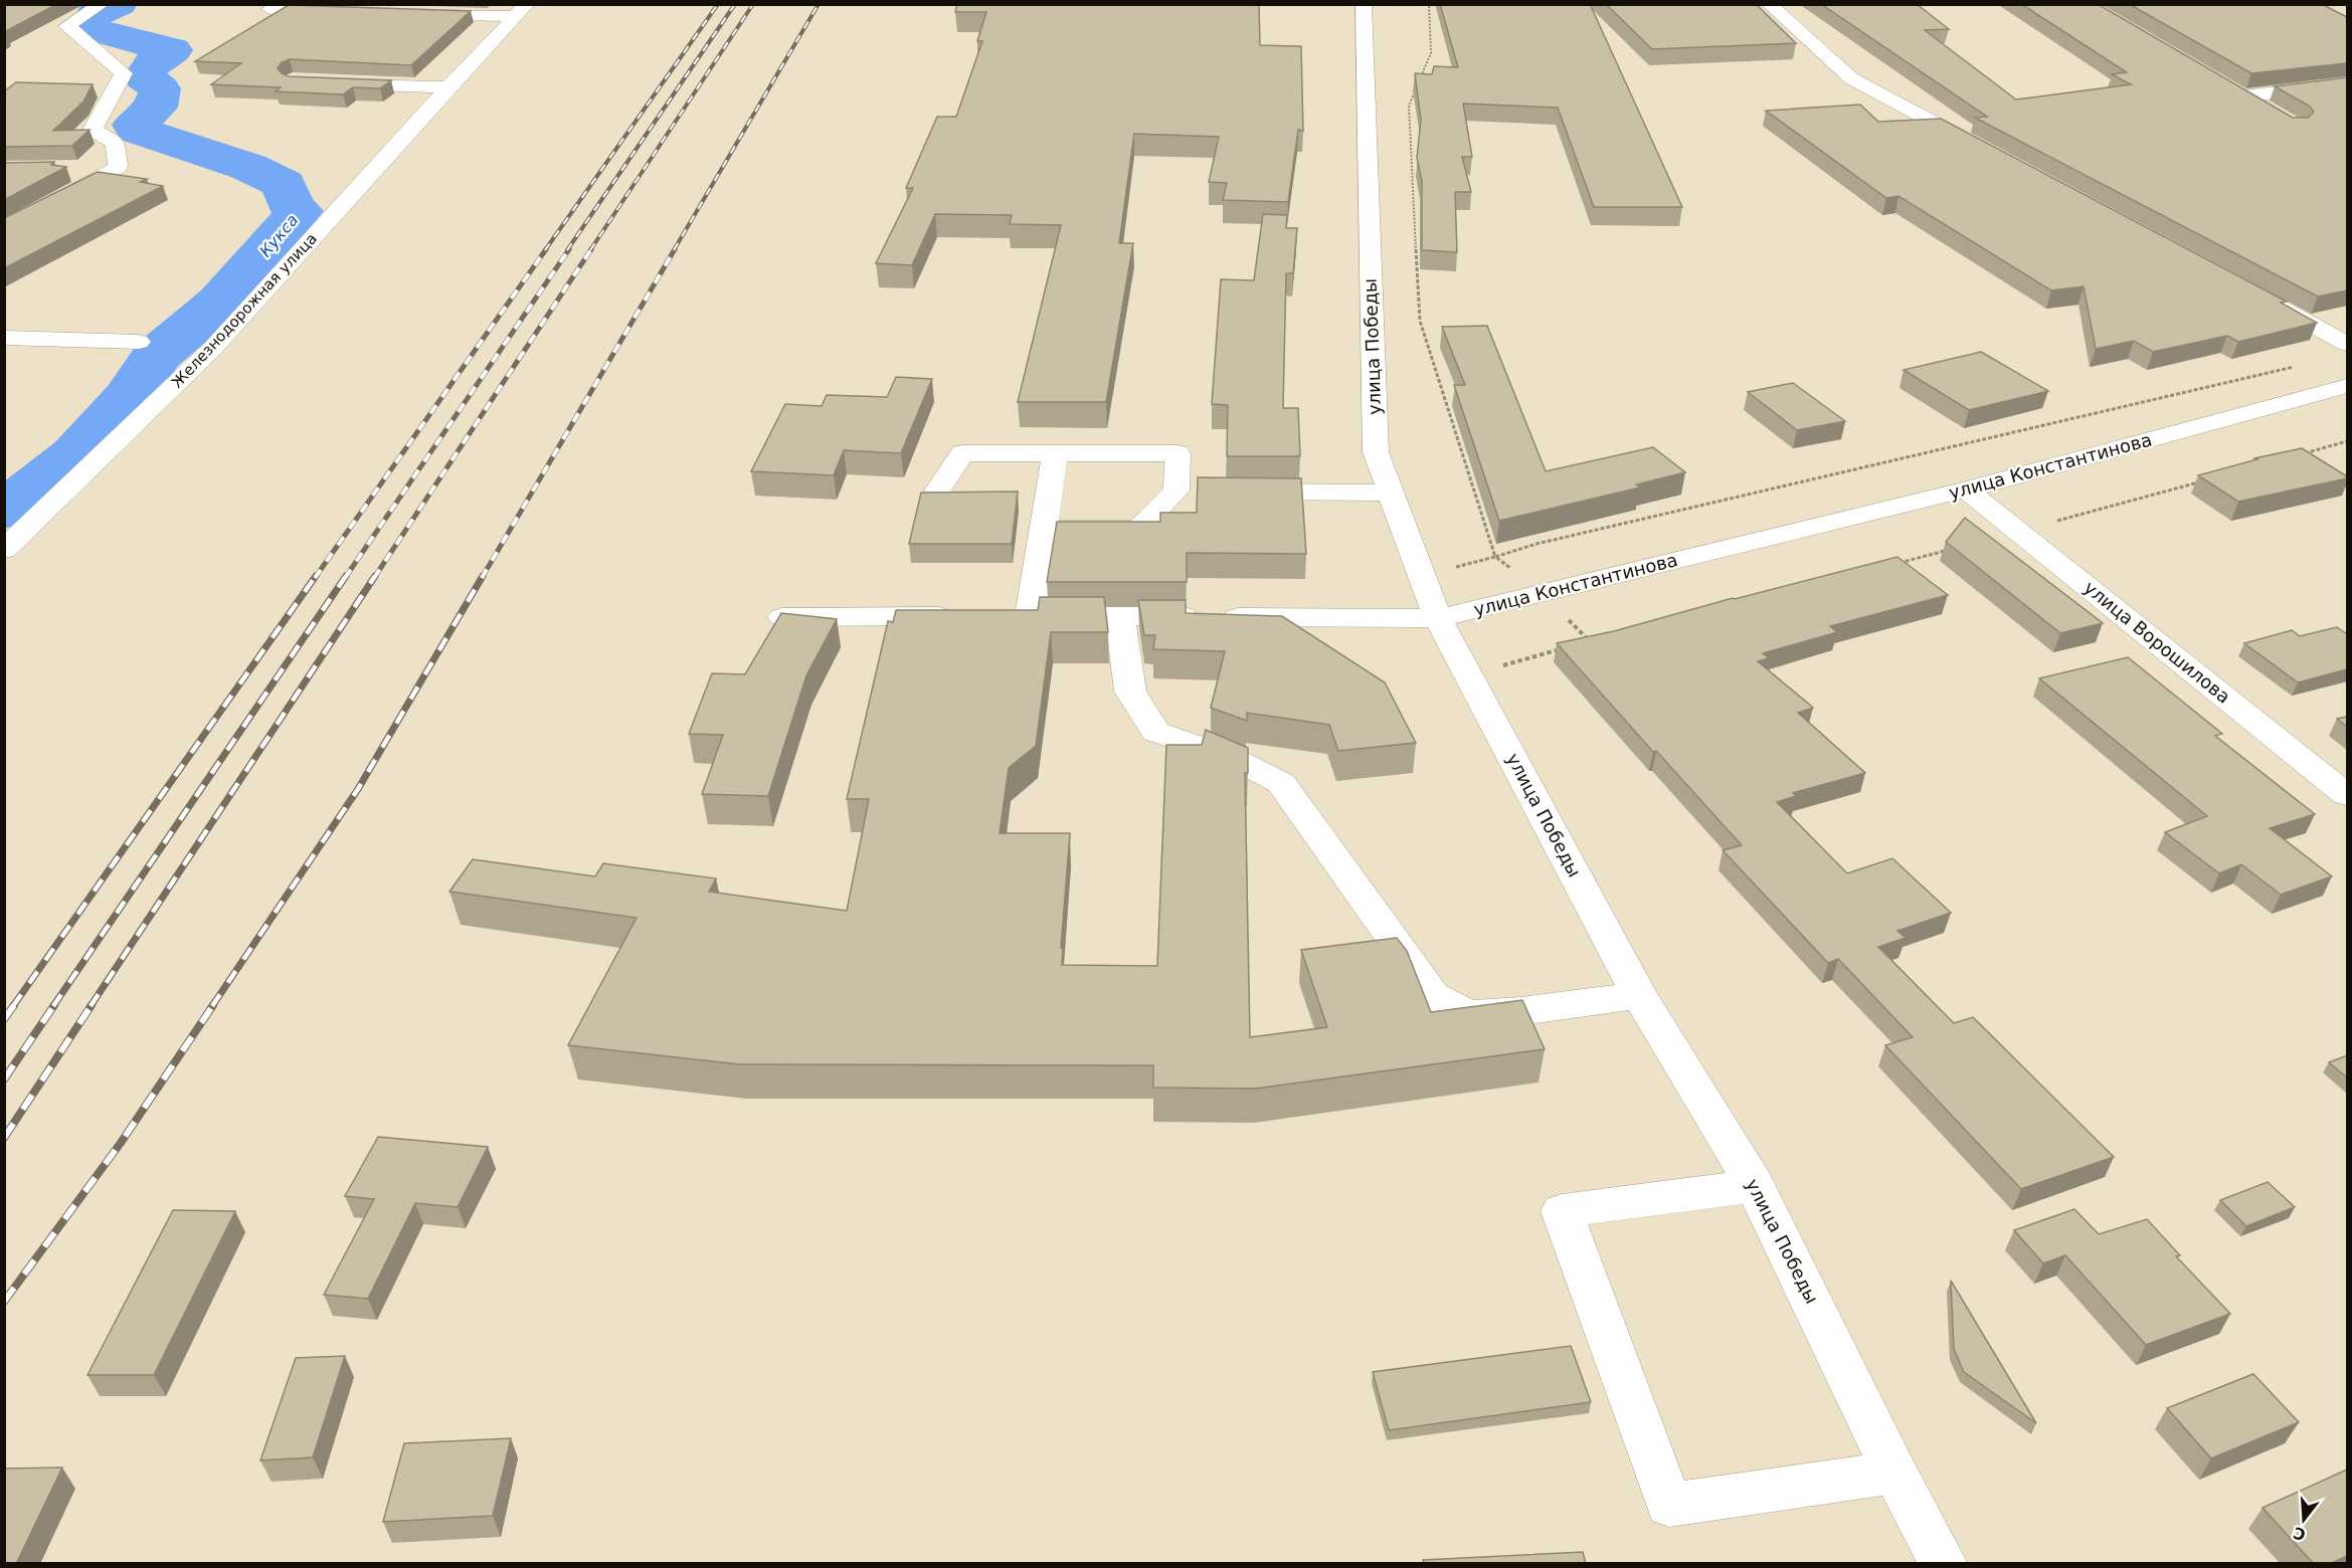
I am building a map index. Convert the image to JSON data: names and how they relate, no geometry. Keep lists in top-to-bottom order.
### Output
{
  "streets": {
    "street": [
      "Железнодорожная улица",
      "улица Победы",
      "улица Константинова",
      "улица Ворошилова"
    ]
  },
  "crossings": [
    ["улица Победы", "улица Константинова"],
    ["улица Константинова", "улица Ворошилова"]
  ],
  "water": ["Кукса"],
  "north": "bottom"
}
